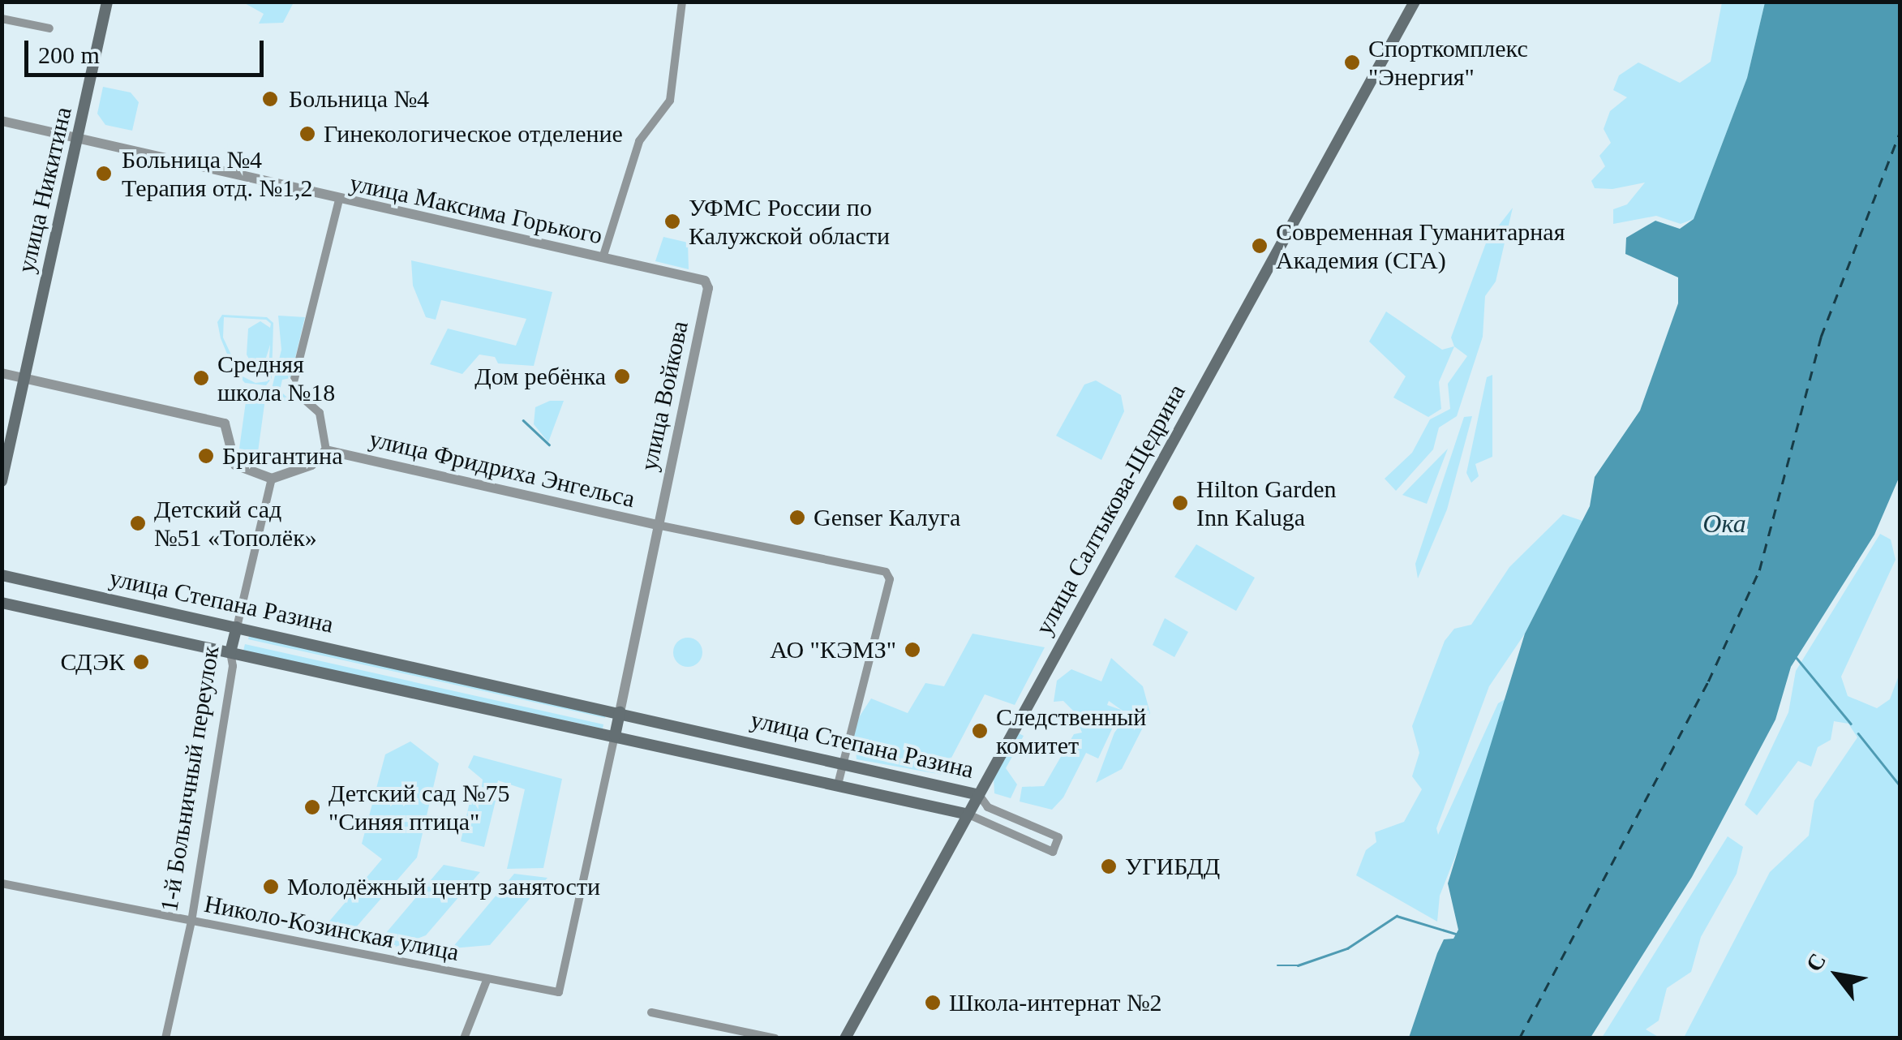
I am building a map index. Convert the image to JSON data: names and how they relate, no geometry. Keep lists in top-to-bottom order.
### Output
{
  "streets": {
    "main road": [
      "улица Никитина",
      "улица Салтыкова-Щедрина",
      "улица Степана Разина",
      "1-й Больничный переулок"
    ],
    "street": [
      "улица Максима Горького",
      "улица Войкова",
      "улица Фридриха Энгельса",
      "Николо-Козинская улица"
    ]
  },
  "crossings": [
    ["улица Никитина", "улица Максима Горького"],
    ["улица Максима Горького", "улица Войкова"],
    ["улица Войкова", "улица Фридриха Энгельса"],
    ["улица Войкова", "улица Степана Разина"],
    ["улица Фридриха Энгельса", "улица Степана Разина"],
    ["улица Салтыкова-Щедрина", "улица Степана Разина"],
    ["улица Степана Разина", "1-й Больничный переулок"],
    ["улица Степана Разина", "Николо-Козинская улица"],
    ["1-й Больничный переулок", "Николо-Козинская улица"]
  ],
  "water": ["Ока"],
  "places": [
    "Спорткомплекс \"Энергия\"",
    "Больница №4",
    "Гинекологическое отделение",
    "Больница №4 Терапия отд. №1,2",
    "УФМС России по Калужской области",
    "Современная Гуманитарная Академия (СГА)",
    "Дом ребёнка",
    "Средняя школа №18",
    "Бригантина",
    "Hilton Garden Inn Kaluga",
    "Genser Калуга",
    "Детский сад №51 «Тополёк»",
    "АО \"КЭМЗ\"",
    "СДЭК",
    "Следственный комитет",
    "Детский сад №75 \"Синяя птица\"",
    "УГИБДД",
    "Молодёжный центр занятости",
    "Школа-интернат №2"
  ],
  "scale_bar": "200 m",
  "north": "top left"
}
